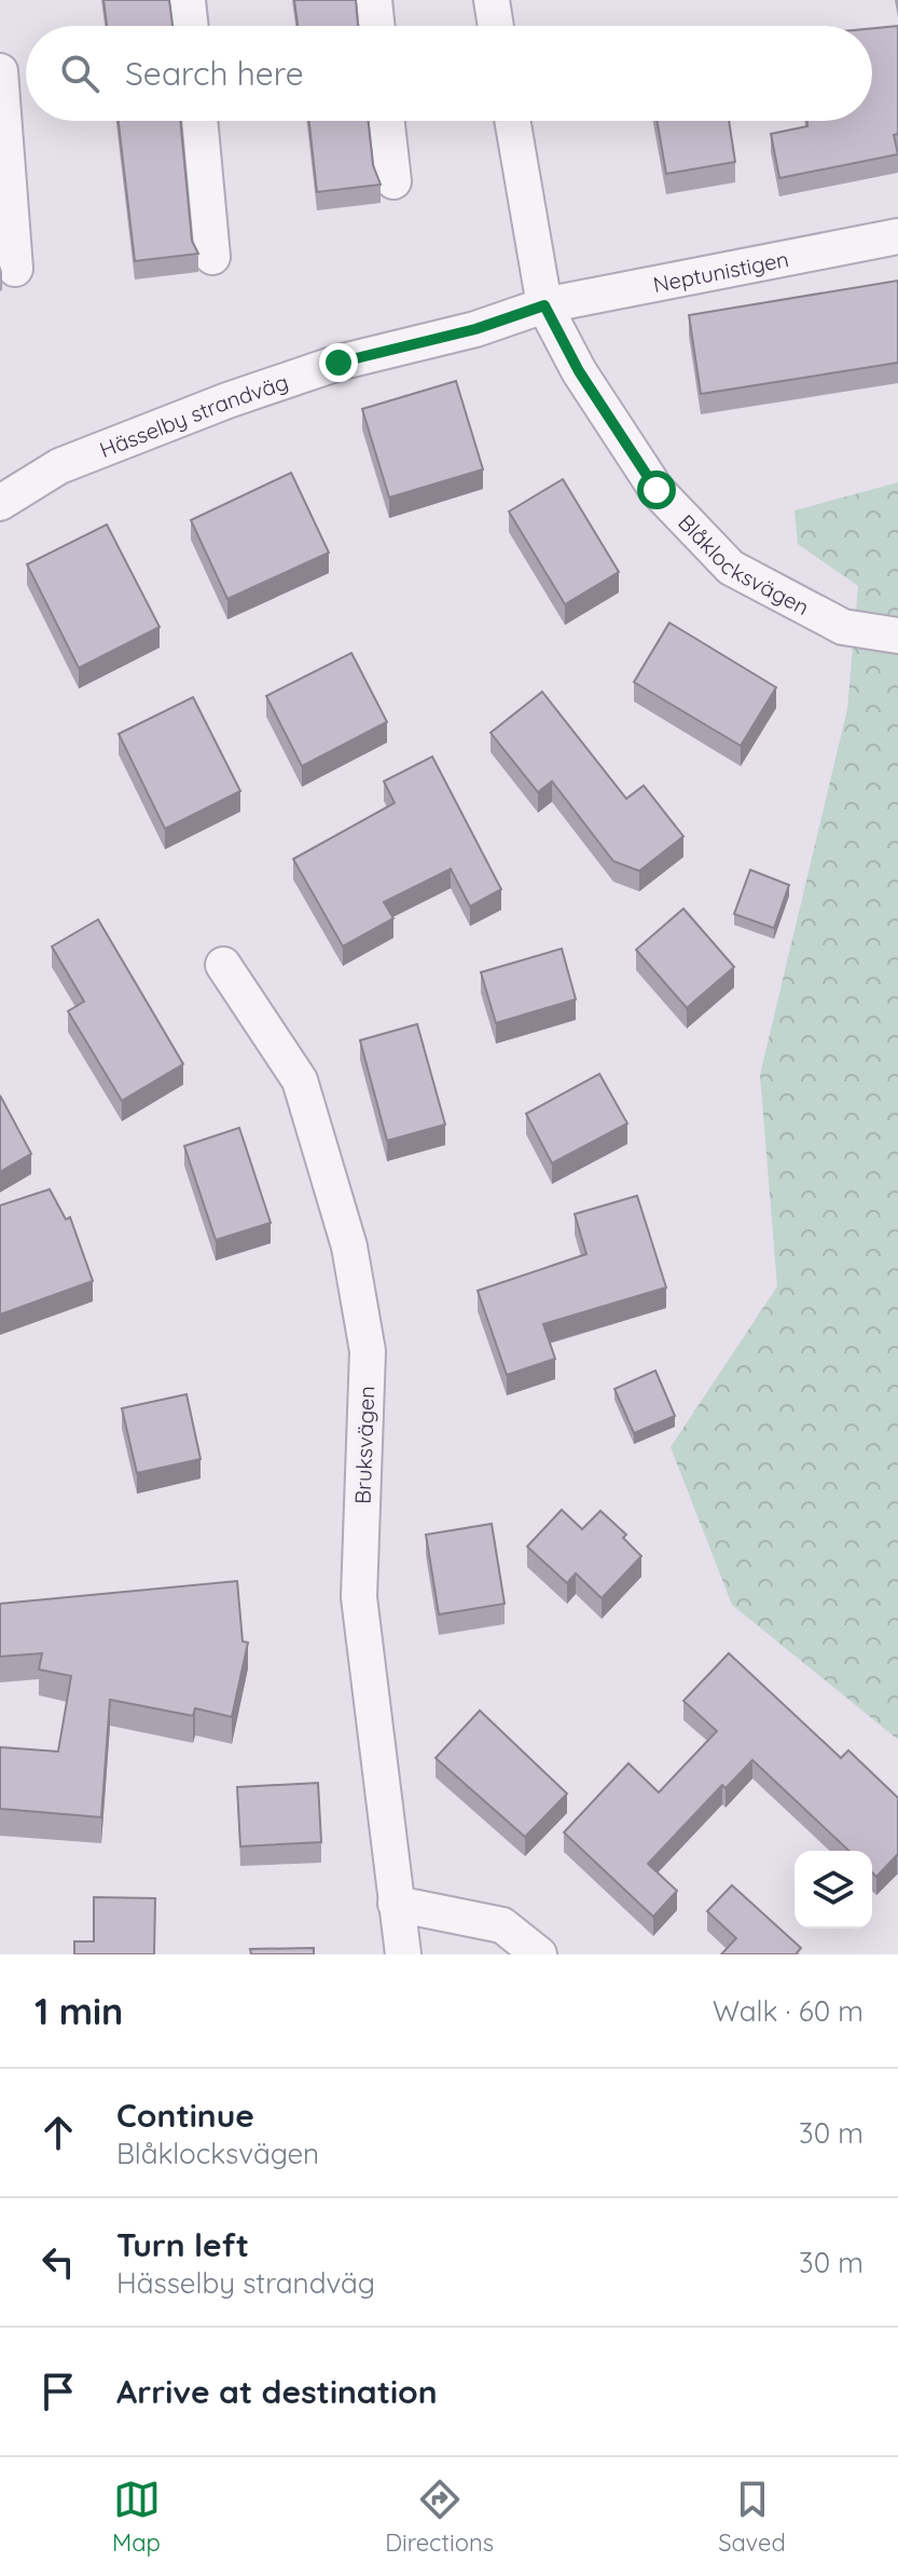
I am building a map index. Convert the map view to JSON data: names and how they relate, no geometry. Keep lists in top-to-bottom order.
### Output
{
  "streets": {
    "street": [
      "Neptunistigen",
      "Hässelby strandväg",
      "Blåklocksvägen",
      "Bruksvägen"
    ]
  },
  "crossings": [
    ["Neptunistigen", "Hässelby strandväg"],
    ["Neptunistigen", "Blåklocksvägen"],
    ["Hässelby strandväg", "Blåklocksvägen"]
  ],
  "page": {
    "search": "Search here",
    "heading": ["1 min", "Walk · 60 m"],
    "list": [
      ["Continue", "Blåklocksvägen", "30 m"],
      ["Turn left", "Hässelby strandväg", "30 m"],
      "Arrive at destination"
    ],
    "nav": ["Map", "Directions", "Saved"]
  }
}
